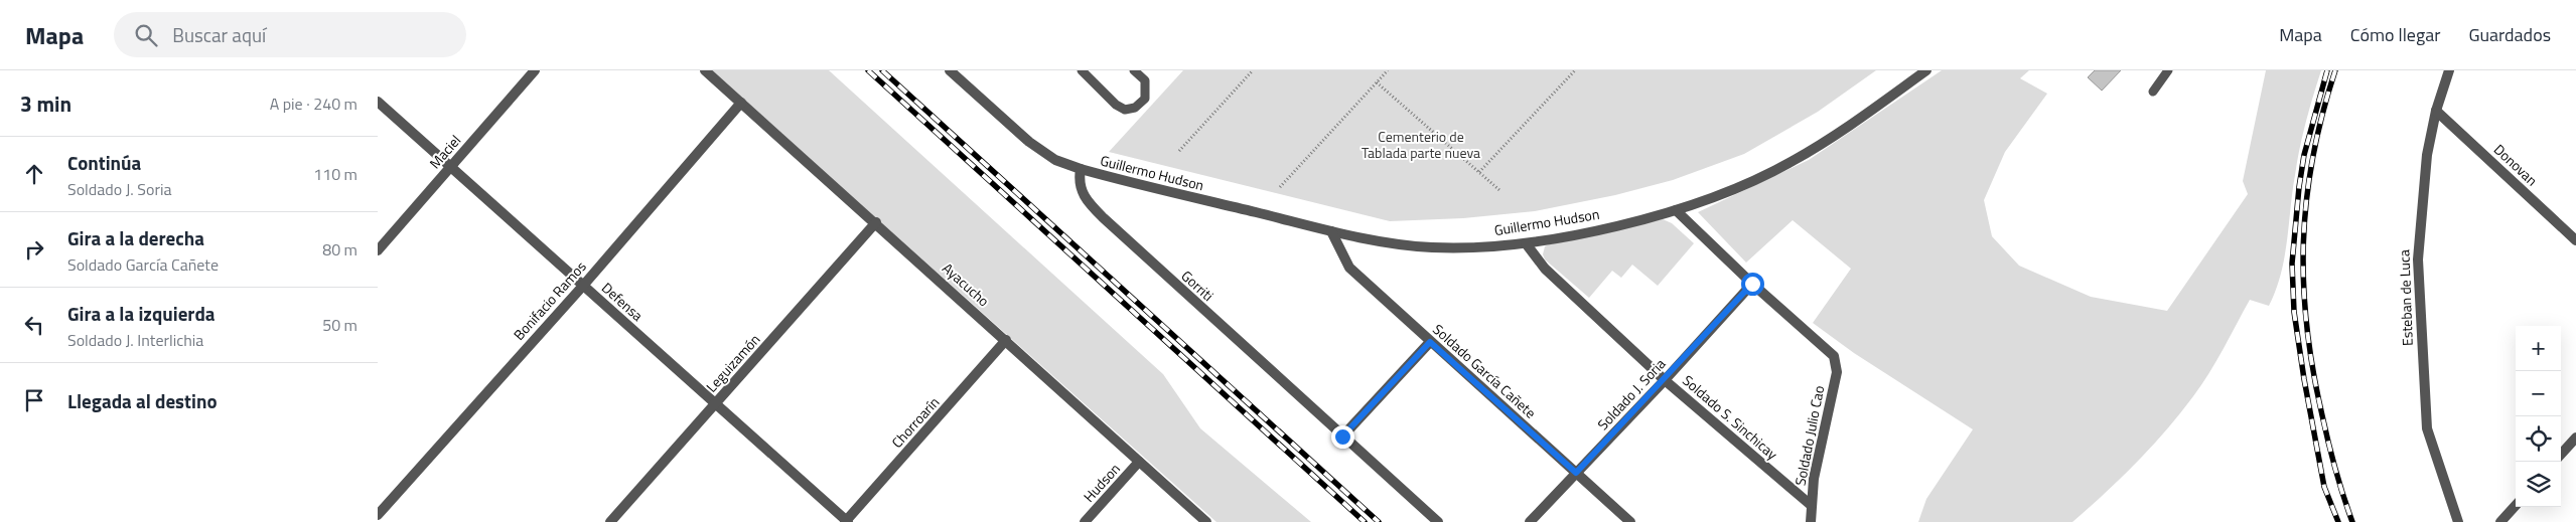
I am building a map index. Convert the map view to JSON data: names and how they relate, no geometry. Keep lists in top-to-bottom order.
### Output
{
  "streets": {
    "street": [
      "Maciel",
      "Donovan",
      "Guillermo Hudson",
      "Ayacucho",
      "Gorriti",
      "Esteban de Luca",
      "Bonifacio Ramos",
      "Defensa",
      "Leguizamón",
      "Soldado García Cañete",
      "Soldado J. Soria",
      "Soldado S. Sinchicay",
      "Chorroarín",
      "Soldado Julio Cao",
      "Hudson"
    ]
  },
  "crossings": [
    ["Maciel", "Defensa"],
    ["Donovan", "Esteban de Luca"],
    ["Guillermo Hudson", "Gorriti"],
    ["Guillermo Hudson", "Soldado García Cañete"],
    ["Guillermo Hudson", "Soldado S. Sinchicay"],
    ["Ayacucho", "Bonifacio Ramos"],
    ["Ayacucho", "Leguizamón"],
    ["Ayacucho", "Chorroarín"],
    ["Ayacucho", "Hudson"],
    ["Bonifacio Ramos", "Defensa"],
    ["Defensa", "Leguizamón"],
    ["Defensa", "Chorroarín"],
    ["Soldado García Cañete", "Soldado J. Soria"],
    ["Soldado J. Soria", "Soldado S. Sinchicay"],
    ["Soldado J. Soria", "Soldado Julio Cao"],
    ["Soldado S. Sinchicay", "Soldado Julio Cao"]
  ],
  "parks": ["Cementerio de Tablada parte nueva"],
  "page": {
    "header": "Mapa",
    "search": "Buscar aquí",
    "nav": ["Mapa", "Cómo llegar", "Guardados"],
    "heading": ["3 min", "A pie · 240 m"],
    "list": [
      ["Continúa", "Soldado J. Soria", "110 m"],
      ["Gira a la derecha", "Soldado García Cañete", "80 m"],
      ["Gira a la izquierda", "Soldado J. Interlichia", "50 m"],
      "Llegada al destino"
    ],
    "map_buttons": ["+", "−"]
  }
}
